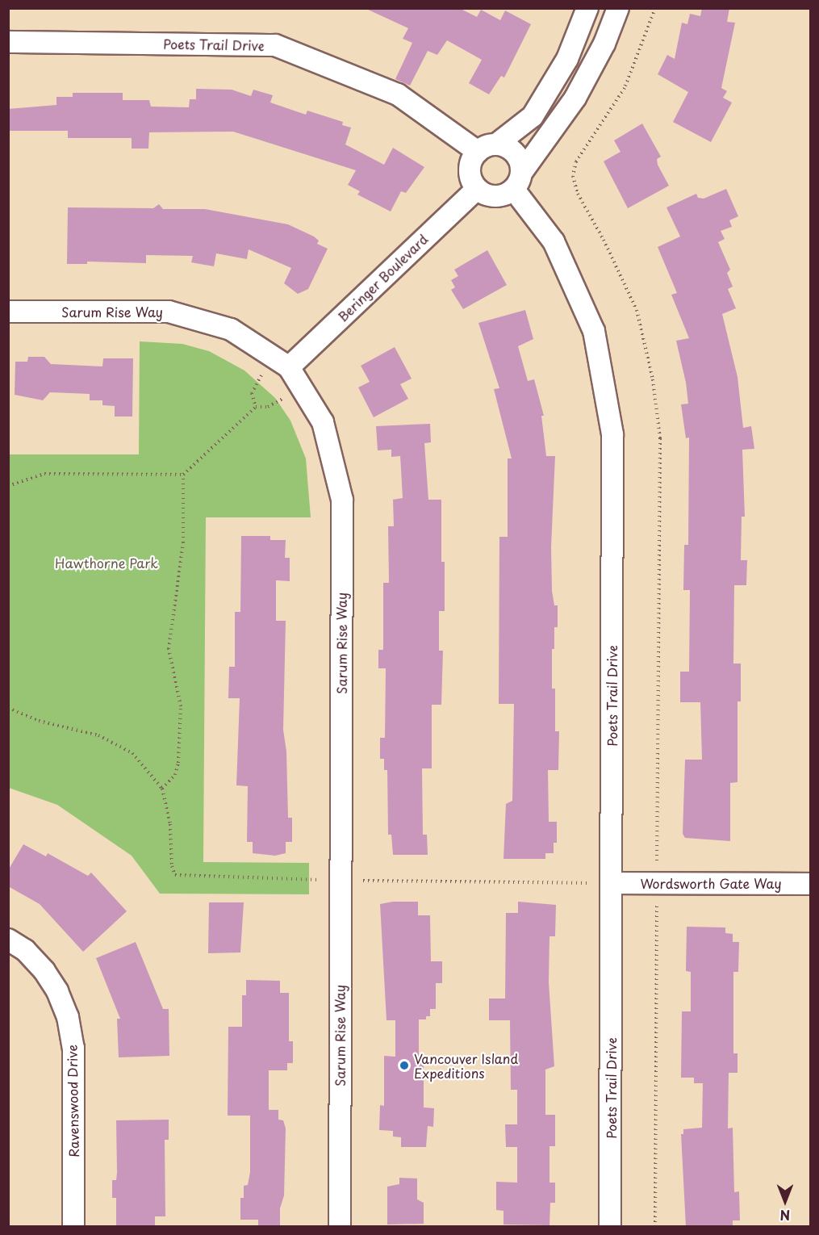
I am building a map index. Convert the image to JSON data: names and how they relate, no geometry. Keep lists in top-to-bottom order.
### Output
{
  "streets": {
    "street": [
      "Poets Trail Drive",
      "Beringer Boulevard",
      "Sarum Rise Way",
      "Wordsworth Gate Way",
      "Ravenswood Drive"
    ]
  },
  "crossings": [
    ["Poets Trail Drive", "Beringer Boulevard"],
    ["Poets Trail Drive", "Wordsworth Gate Way"],
    ["Beringer Boulevard", "Sarum Rise Way"]
  ],
  "parks": ["Hawthorne Park"],
  "places": ["Vancouver Island Expeditions"],
  "north": "bottom"
}
